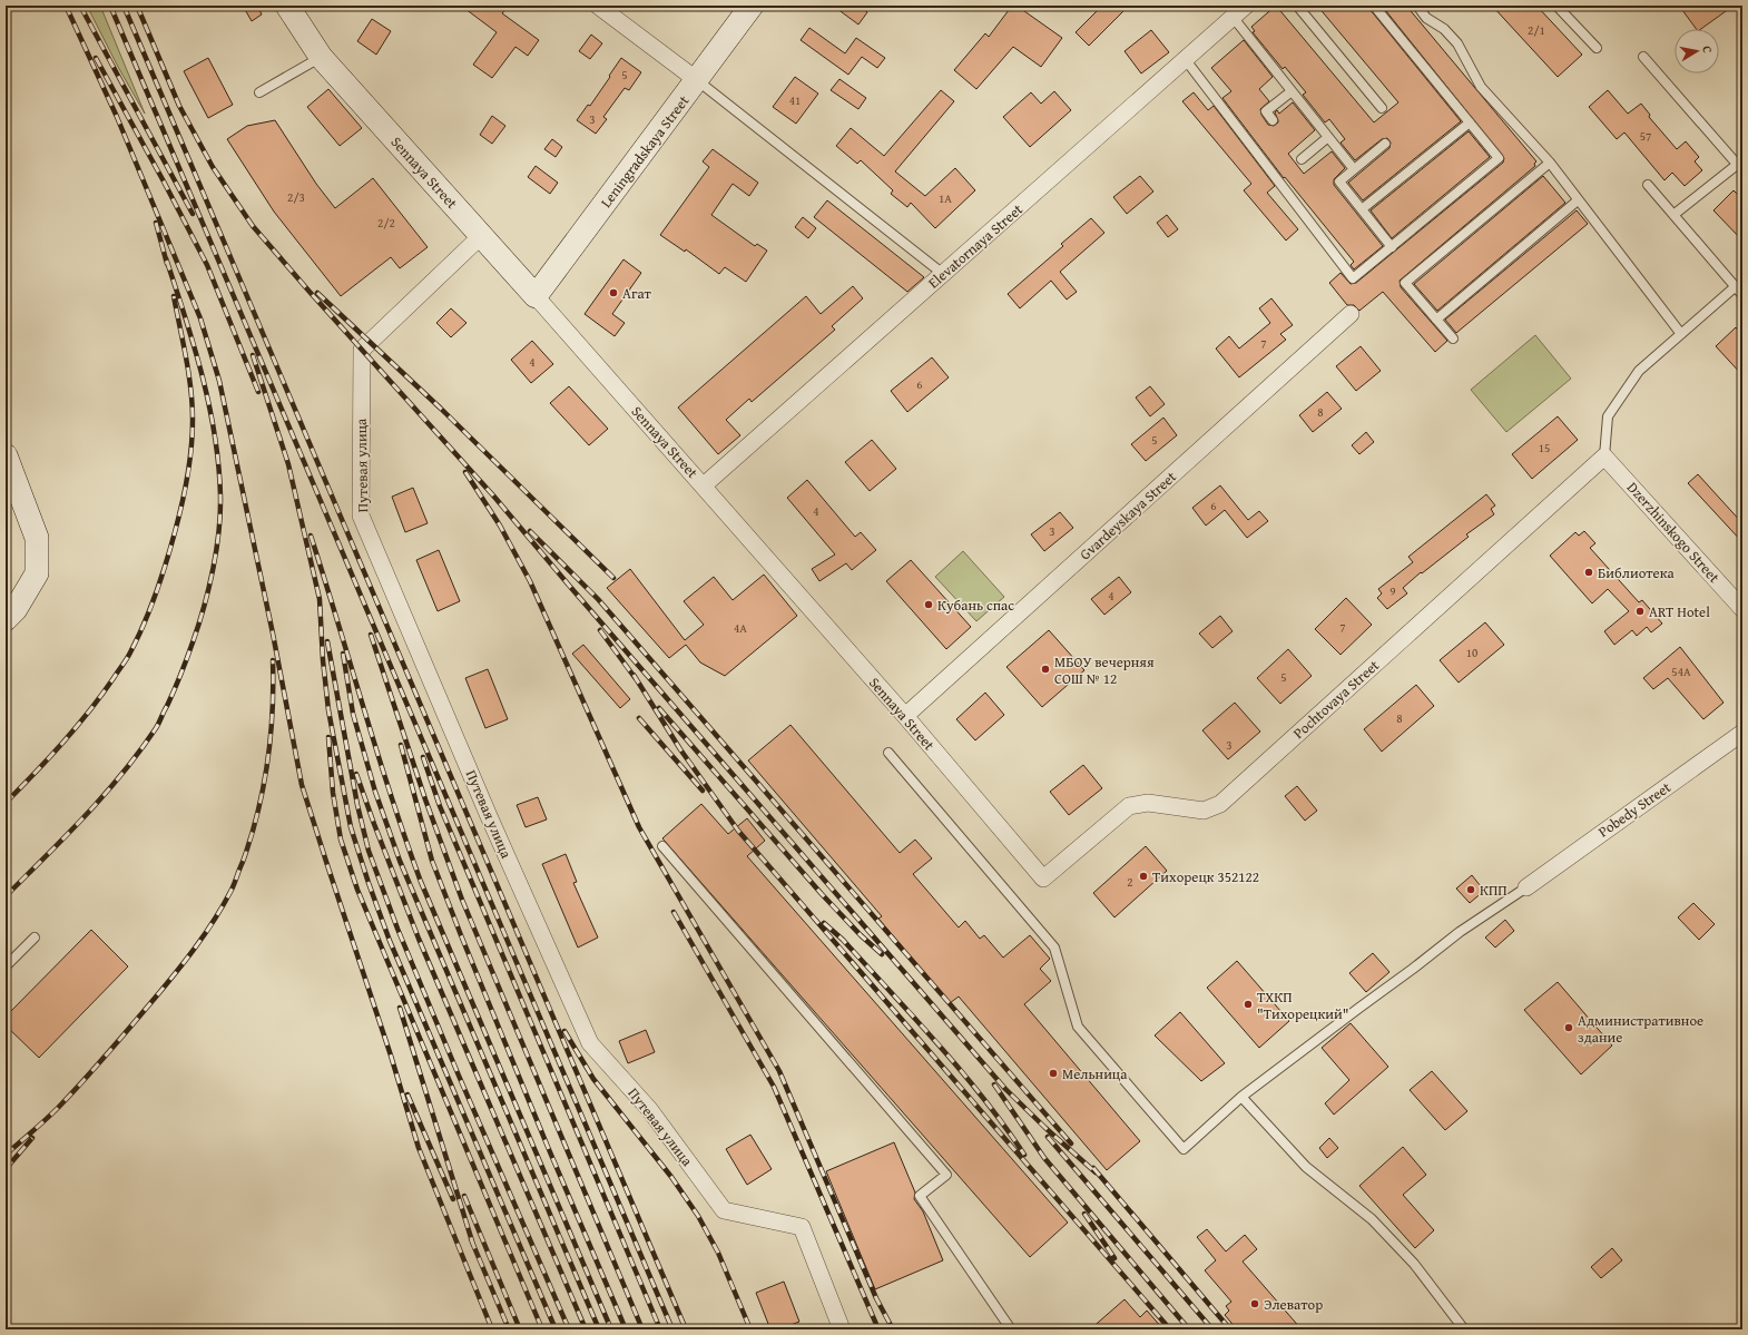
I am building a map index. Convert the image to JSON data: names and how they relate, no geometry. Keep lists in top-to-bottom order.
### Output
{
  "streets": {
    "street": [
      "Leningradskaya Street",
      "Sennaya Street",
      "Elevatornaya Street",
      "Путевая улица",
      "Gvardeyskaya Street",
      "Dzerzhinskogo Street",
      "Pochtovaya Street",
      "Pobedy Street"
    ]
  },
  "crossings": [
    ["Leningradskaya Street", "Sennaya Street"],
    ["Sennaya Street", "Elevatornaya Street"],
    ["Sennaya Street", "Путевая улица"],
    ["Sennaya Street", "Gvardeyskaya Street"],
    ["Sennaya Street", "Pochtovaya Street"],
    ["Dzerzhinskogo Street", "Pochtovaya Street"]
  ],
  "places": [
    "Агат",
    "Библиотека",
    "Кубань спас",
    "ART Hotel",
    "МБОУ вечерняя СОШ № 12",
    "Тихорецк 352122",
    "КПП",
    "ТХКП \"Тихорецкий\"",
    "Административное здание",
    "Мельница",
    "Элеватор"
  ],
  "house_numbers": [
    "2/1",
    "5",
    "41",
    "3",
    "57",
    "2/3",
    "1А",
    "2/2",
    "7",
    "4",
    "6",
    "8",
    "5",
    "15",
    "6",
    "4",
    "3",
    "9",
    "4",
    "7",
    "4А",
    "10",
    "54А",
    "5",
    "8",
    "3",
    "2"
  ],
  "north": "right"
}
